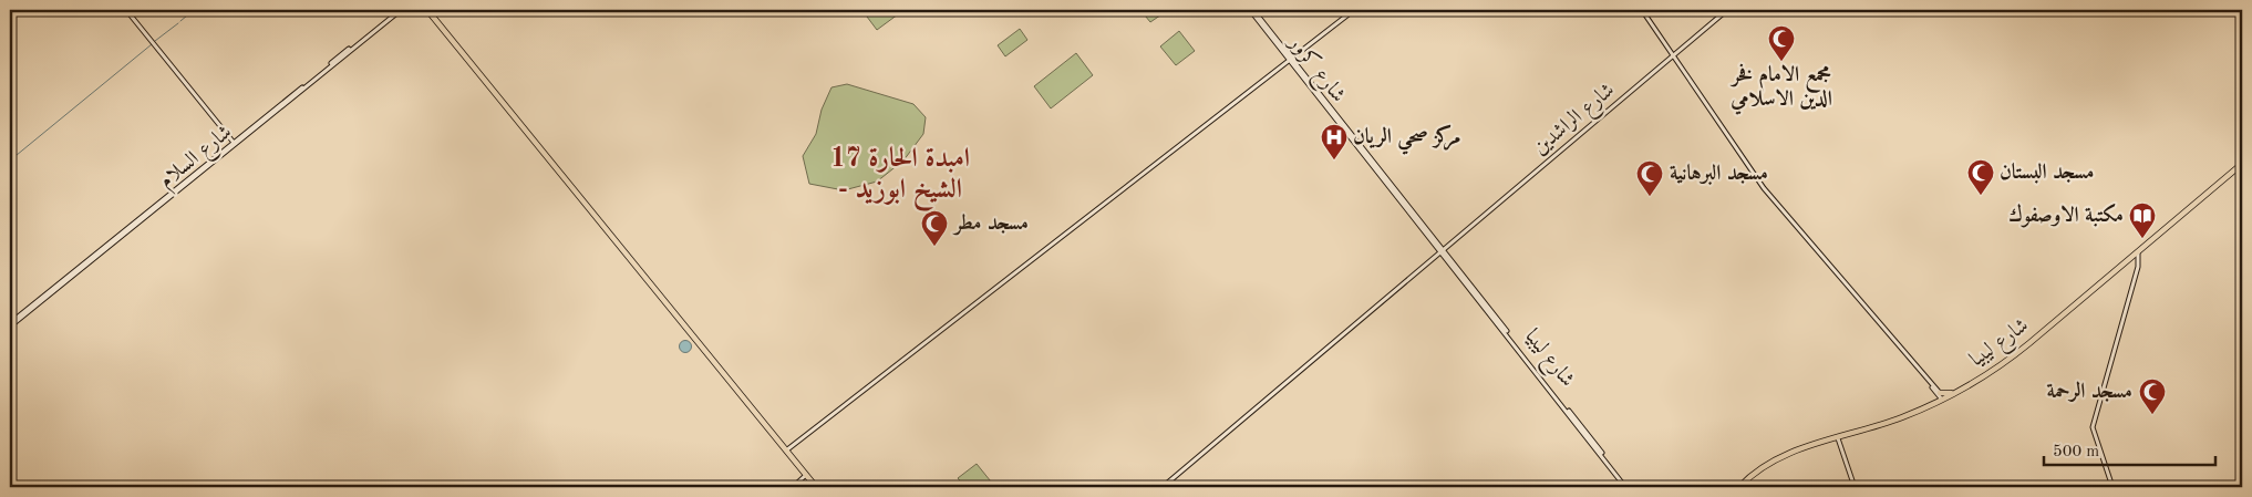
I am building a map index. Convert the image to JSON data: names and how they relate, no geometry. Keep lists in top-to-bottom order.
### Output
{
  "streets": {
    "highway": ["شارع ليبيا"],
    "street": ["شارع كرور", "شارع الراشدين", "شارع السلام"]
  },
  "crossings": [
    ["شارع كرور", "شارع الراشدين"],
    ["شارع كرور", "شارع ليبيا"],
    ["شارع الراشدين", "شارع ليبيا"]
  ],
  "districts": ["امبدة الحارة 17 - الشيخ ابوزيد"],
  "places": {
    "mosque": [
      "مجمع الامام فخر الدين الاسلامي",
      "مسجد البستان",
      "مسجد البرهانية",
      "مسجد مطر",
      "مسجد الرحمة"
    ],
    "hospital": ["مركز صحي الريان"],
    "library": ["مكتبة الاوصفوك"]
  },
  "scale_bar": "500 m"
}
